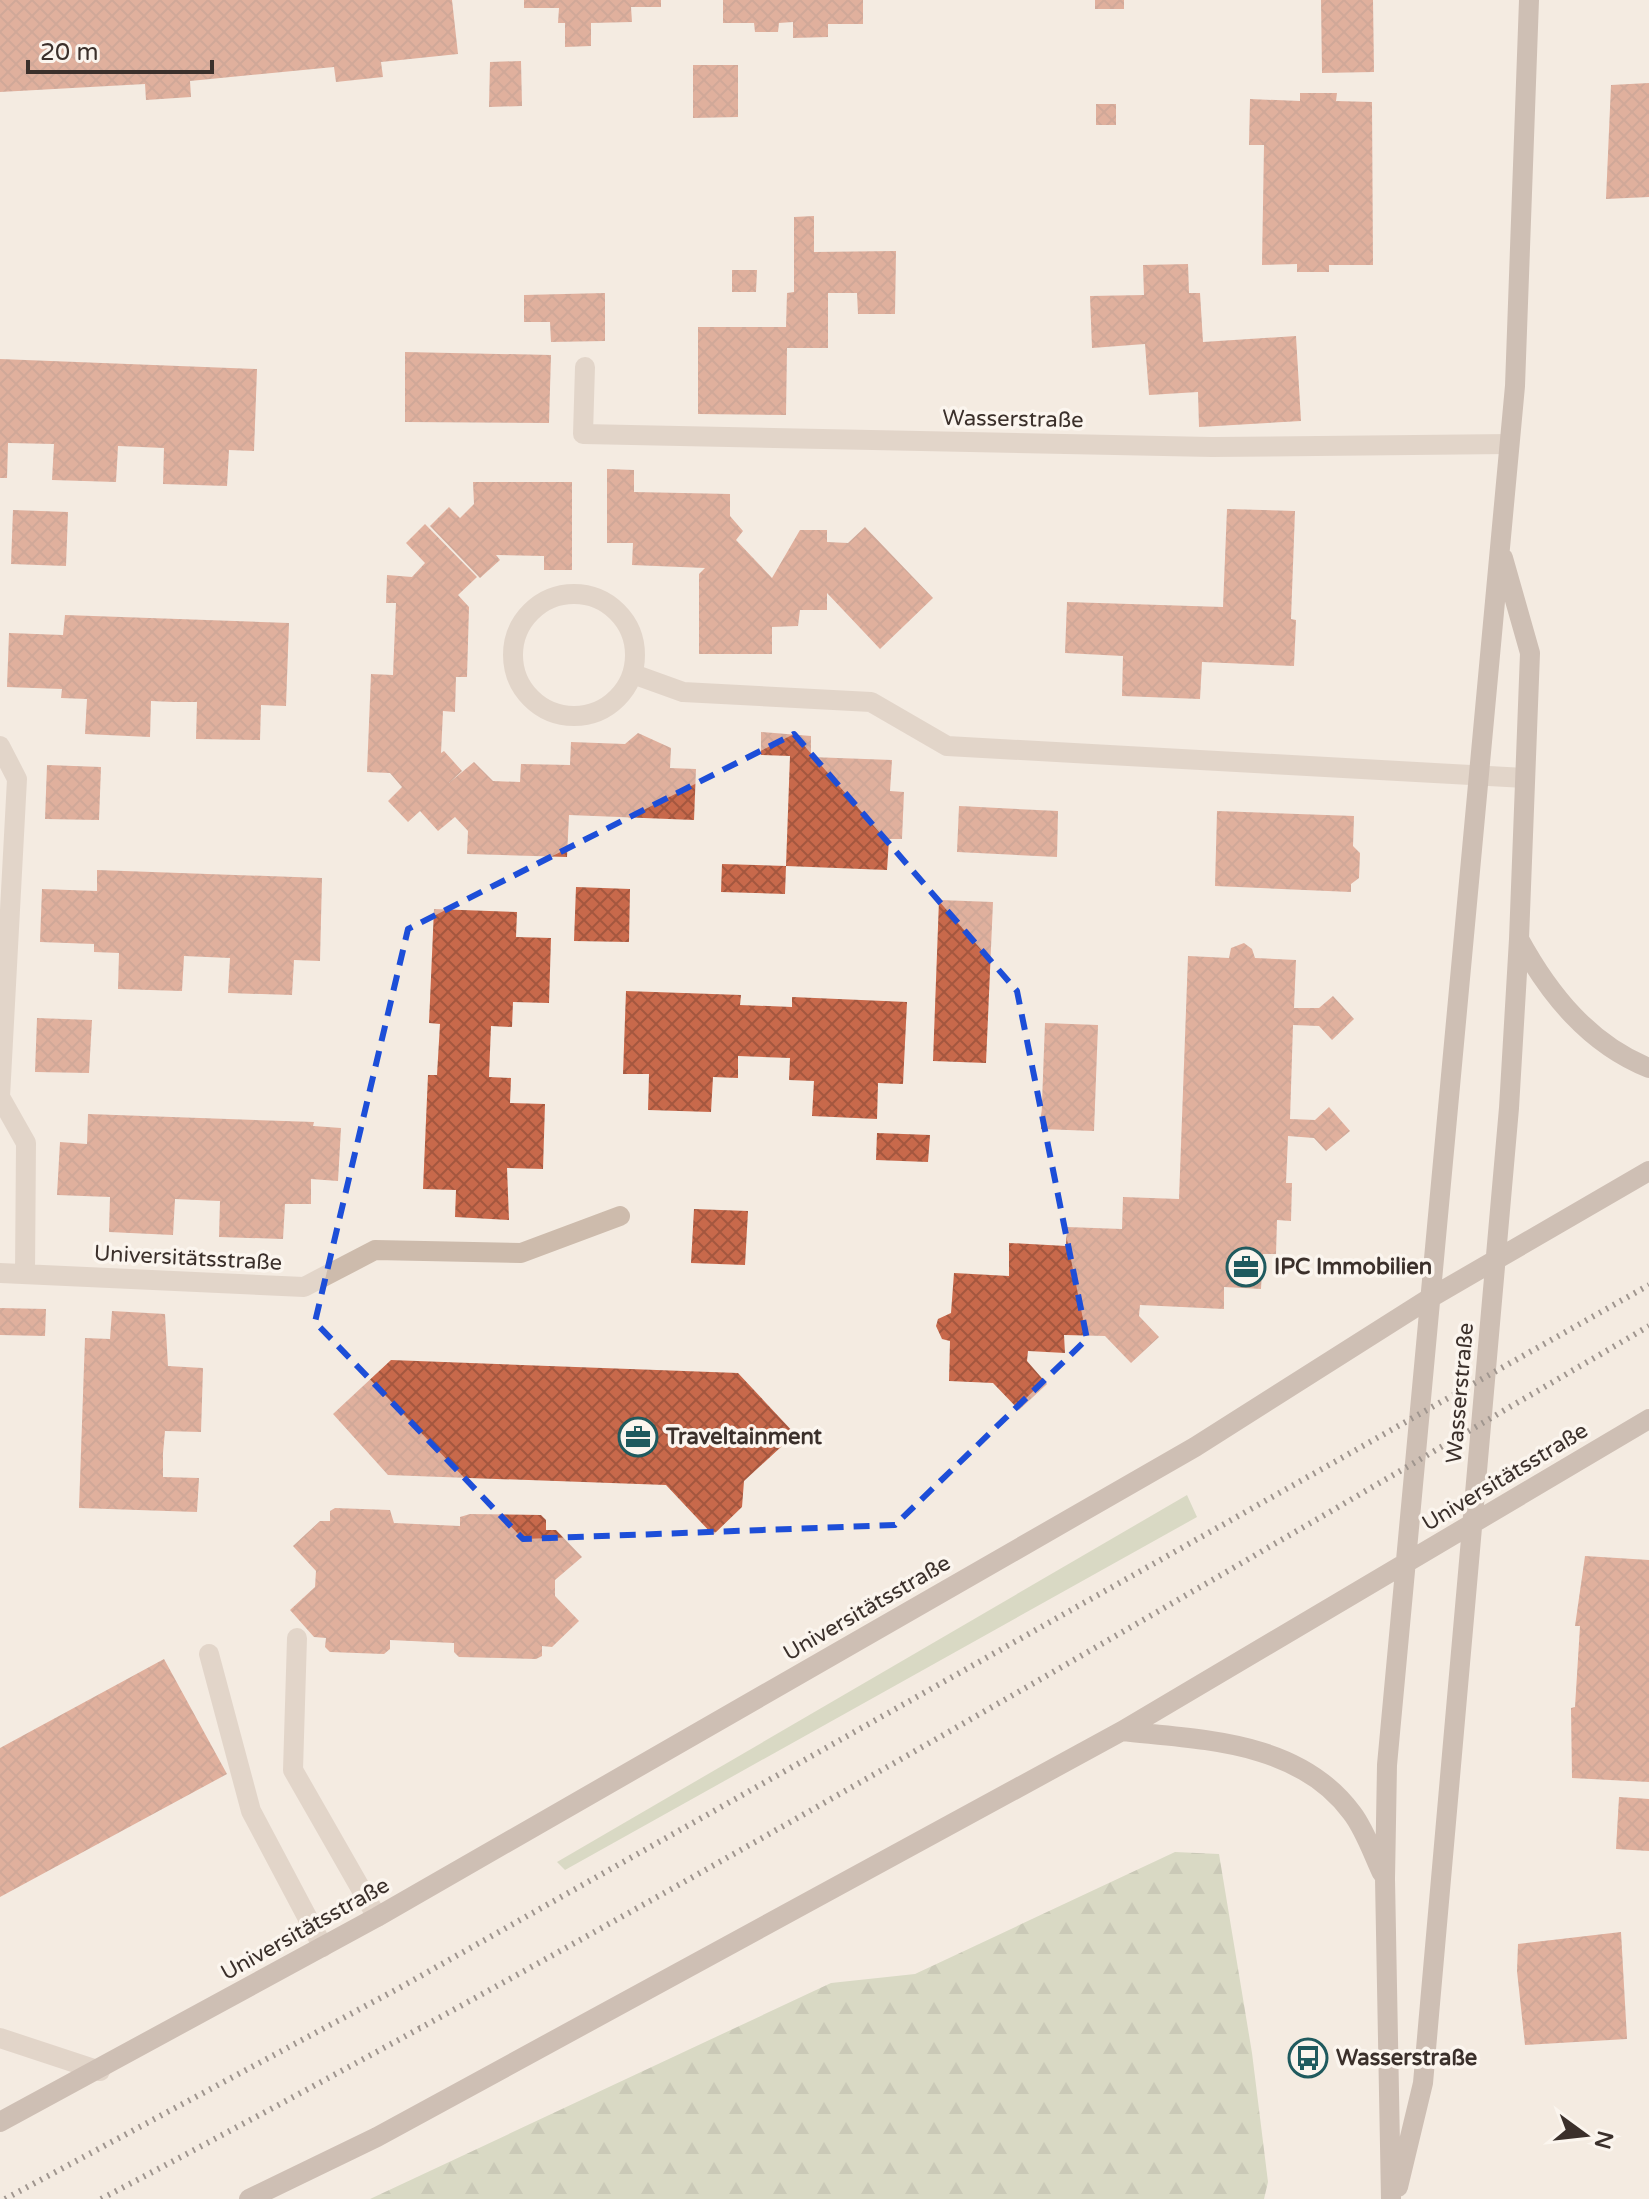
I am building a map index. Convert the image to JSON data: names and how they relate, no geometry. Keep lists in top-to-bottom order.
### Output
{
  "streets": {
    "main road": ["Wasserstraße", "Universitätsstraße"]
  },
  "crossings": [
    ["Wasserstraße", "Universitätsstraße"]
  ],
  "places": {
    "office": ["IPC Immobilien", "Traveltainment"],
    "bus stop": ["Wasserstraße"]
  },
  "scale_bar": "20 m",
  "north": "right"
}
